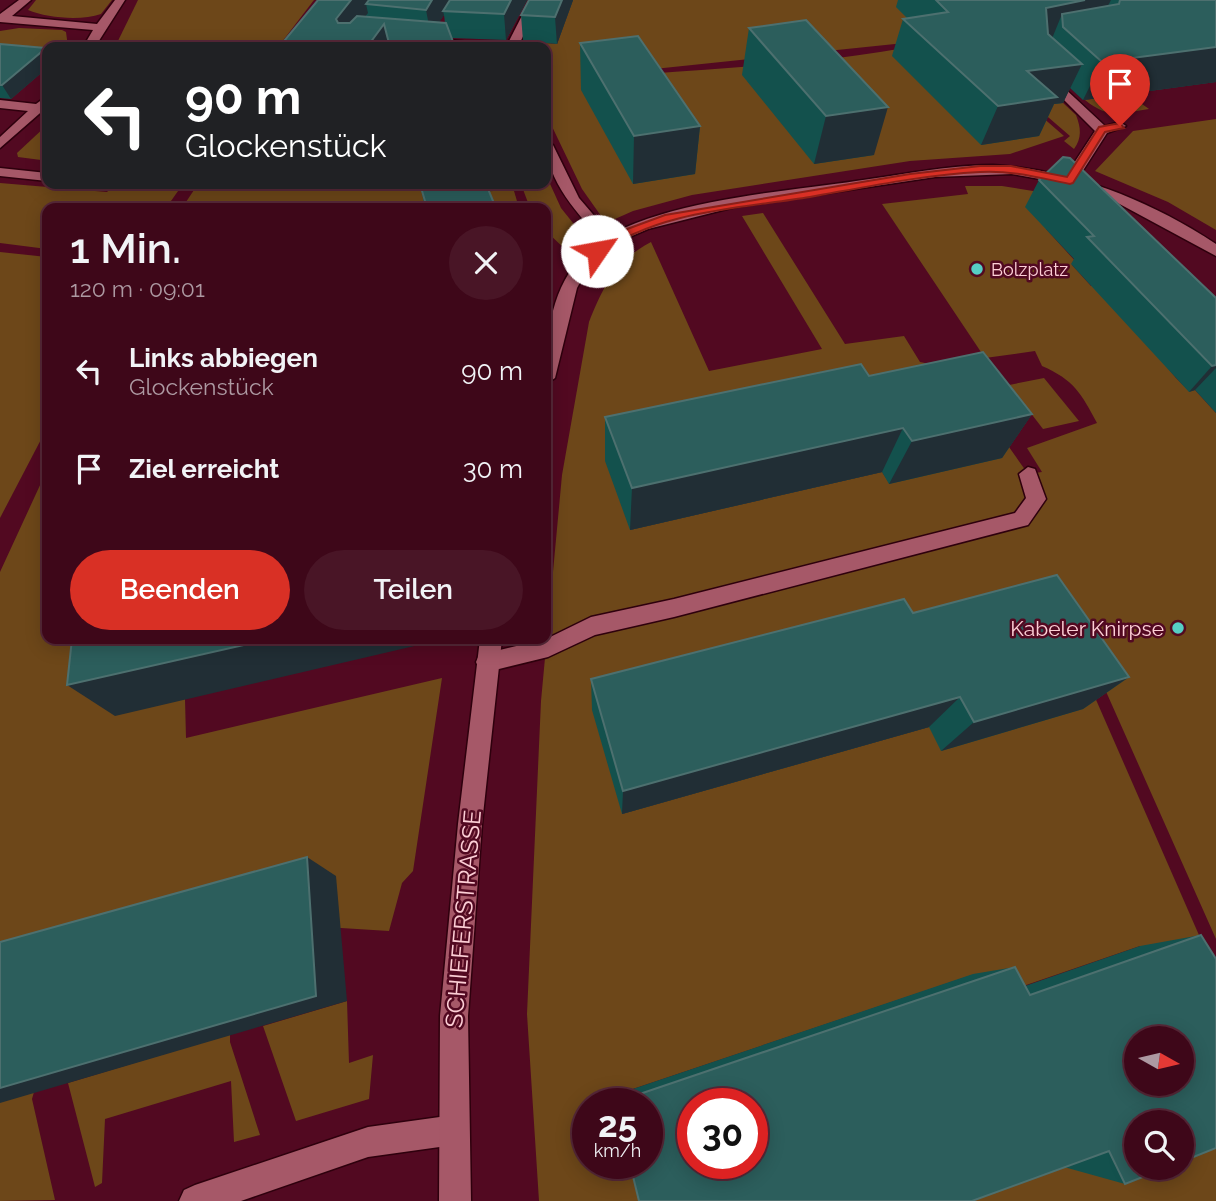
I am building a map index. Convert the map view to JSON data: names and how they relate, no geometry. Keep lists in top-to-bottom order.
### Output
{
  "streets": {
    "street": ["SCHIEFERSTRASSE"]
  },
  "places": ["Bolzplatz", "Kabeler Knirpse"],
  "north": "right",
  "page": {
    "turn": ["90 m", "Glockenstück"],
    "heading": ["1 Min.", "120 m · 09:01"],
    "list": [
      {
        "name": "Links abbiegen",
        "note": "Glockenstück",
        "value": "90 m"
      },
      {
        "name": "Ziel erreicht",
        "value": "30 m"
      }
    ],
    "buttons": ["Beenden", "Teilen"],
    "speed": "25 km/h",
    "limit": "30"
  }
}
